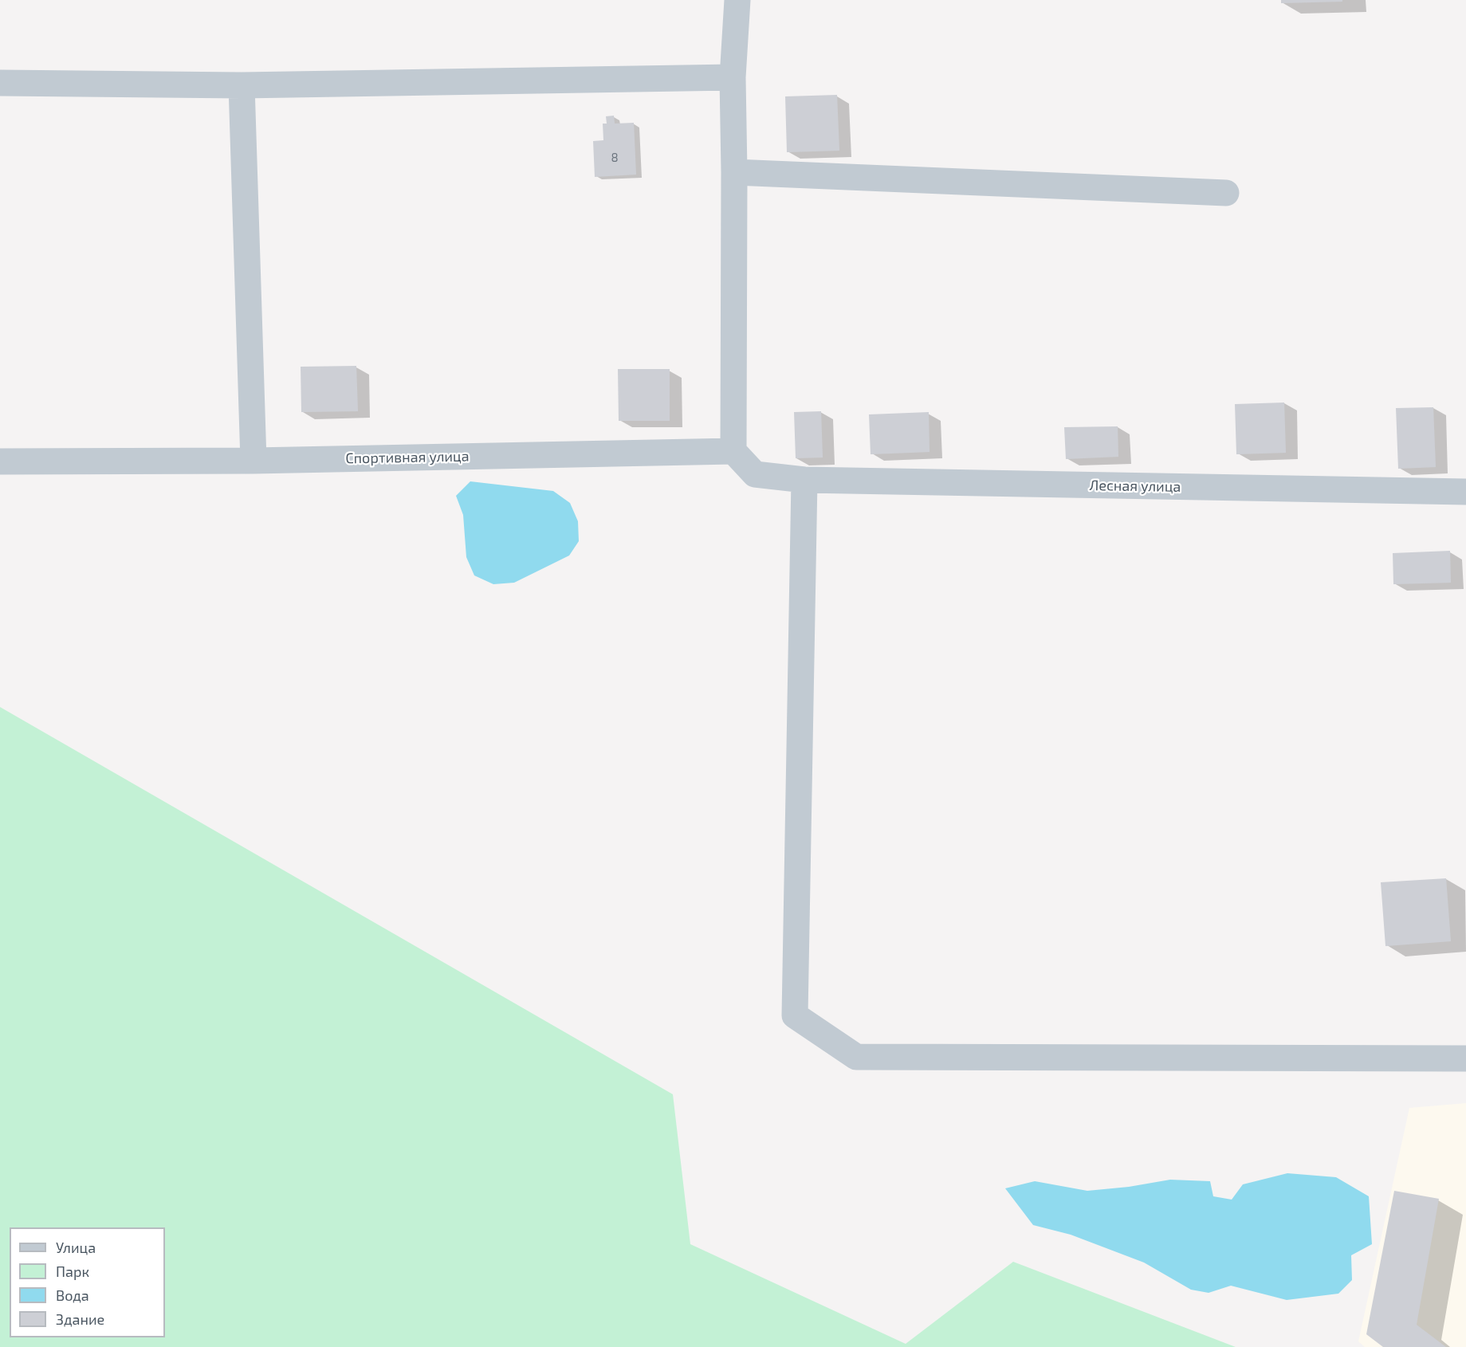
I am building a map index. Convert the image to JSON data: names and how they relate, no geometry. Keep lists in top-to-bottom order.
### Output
{
  "streets": {
    "street": ["Спортивная улица", "Лесная улица"]
  },
  "house_numbers": ["8"],
  "legend": [
    "Улица",
    "Парк",
    "Вода",
    "Здание"
  ]
}
